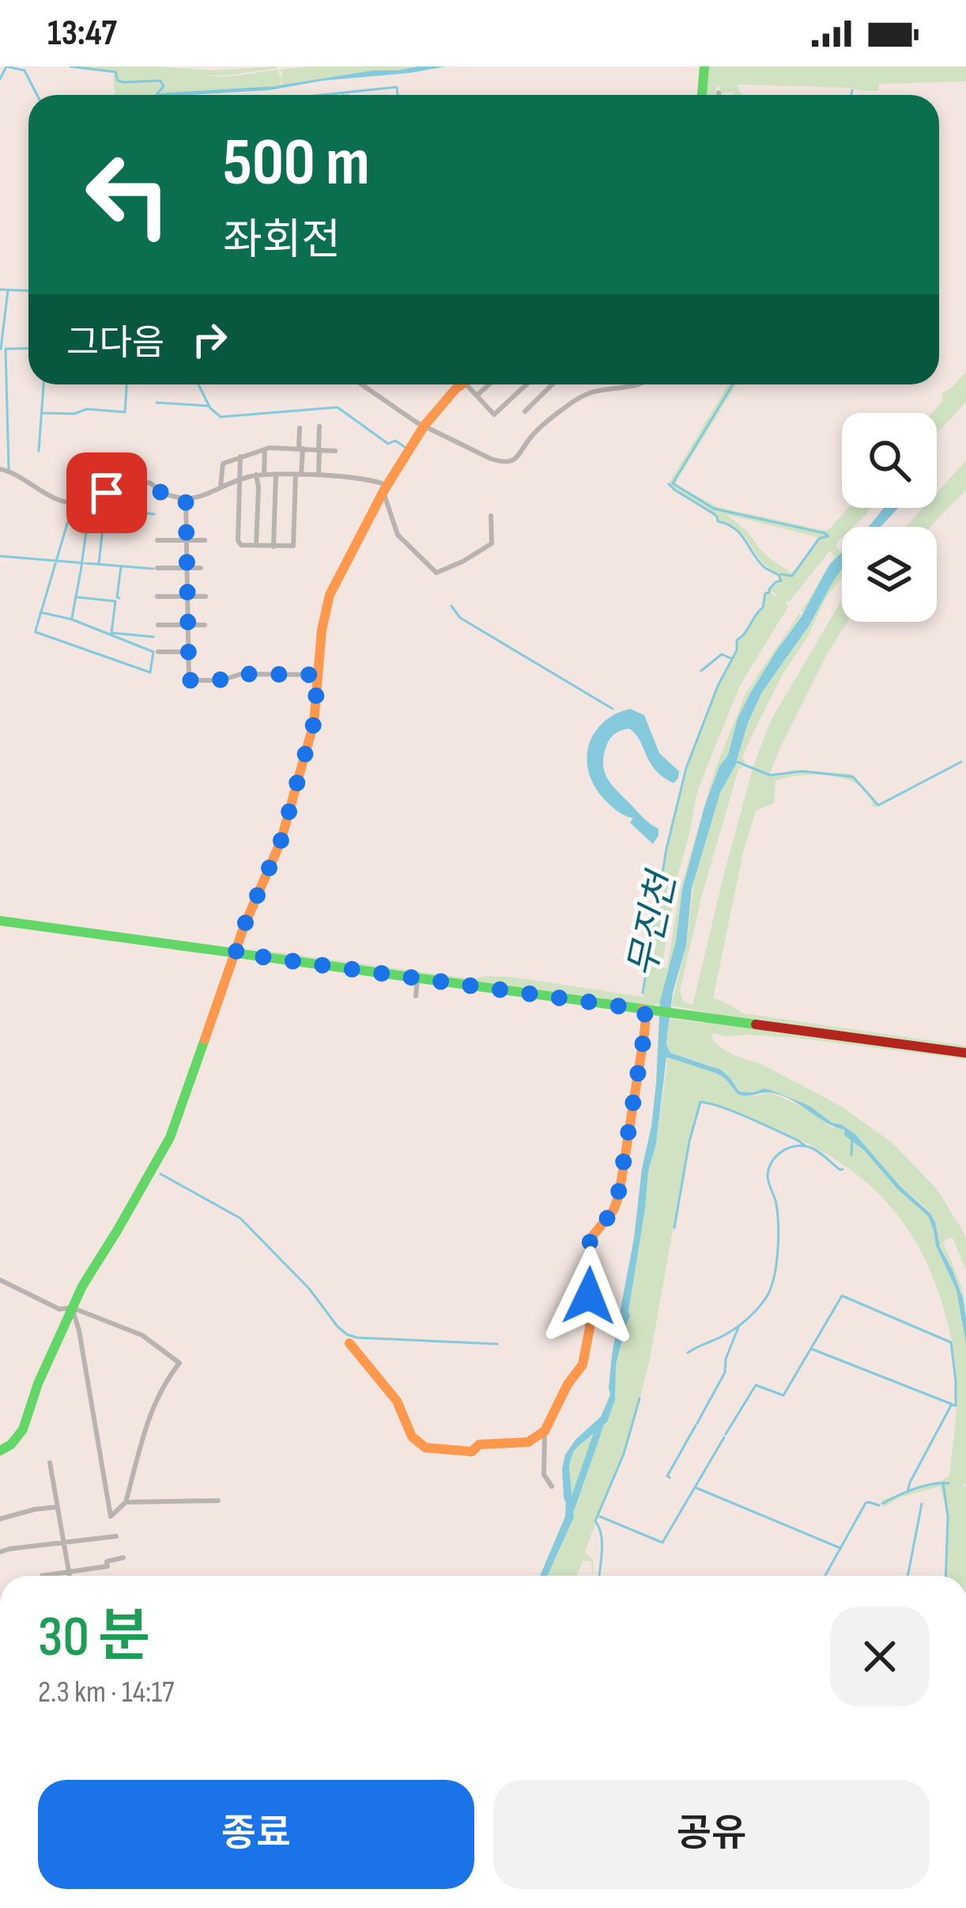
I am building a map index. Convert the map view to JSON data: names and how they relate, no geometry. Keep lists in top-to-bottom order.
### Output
{
  "water": ["무진천"],
  "page": {
    "status": "13:47",
    "turn": ["500 m", "좌회전"],
    "then": "그다음",
    "heading": ["30 분", "2.3 km · 14:17"],
    "buttons": ["종료", "공유"]
  }
}
